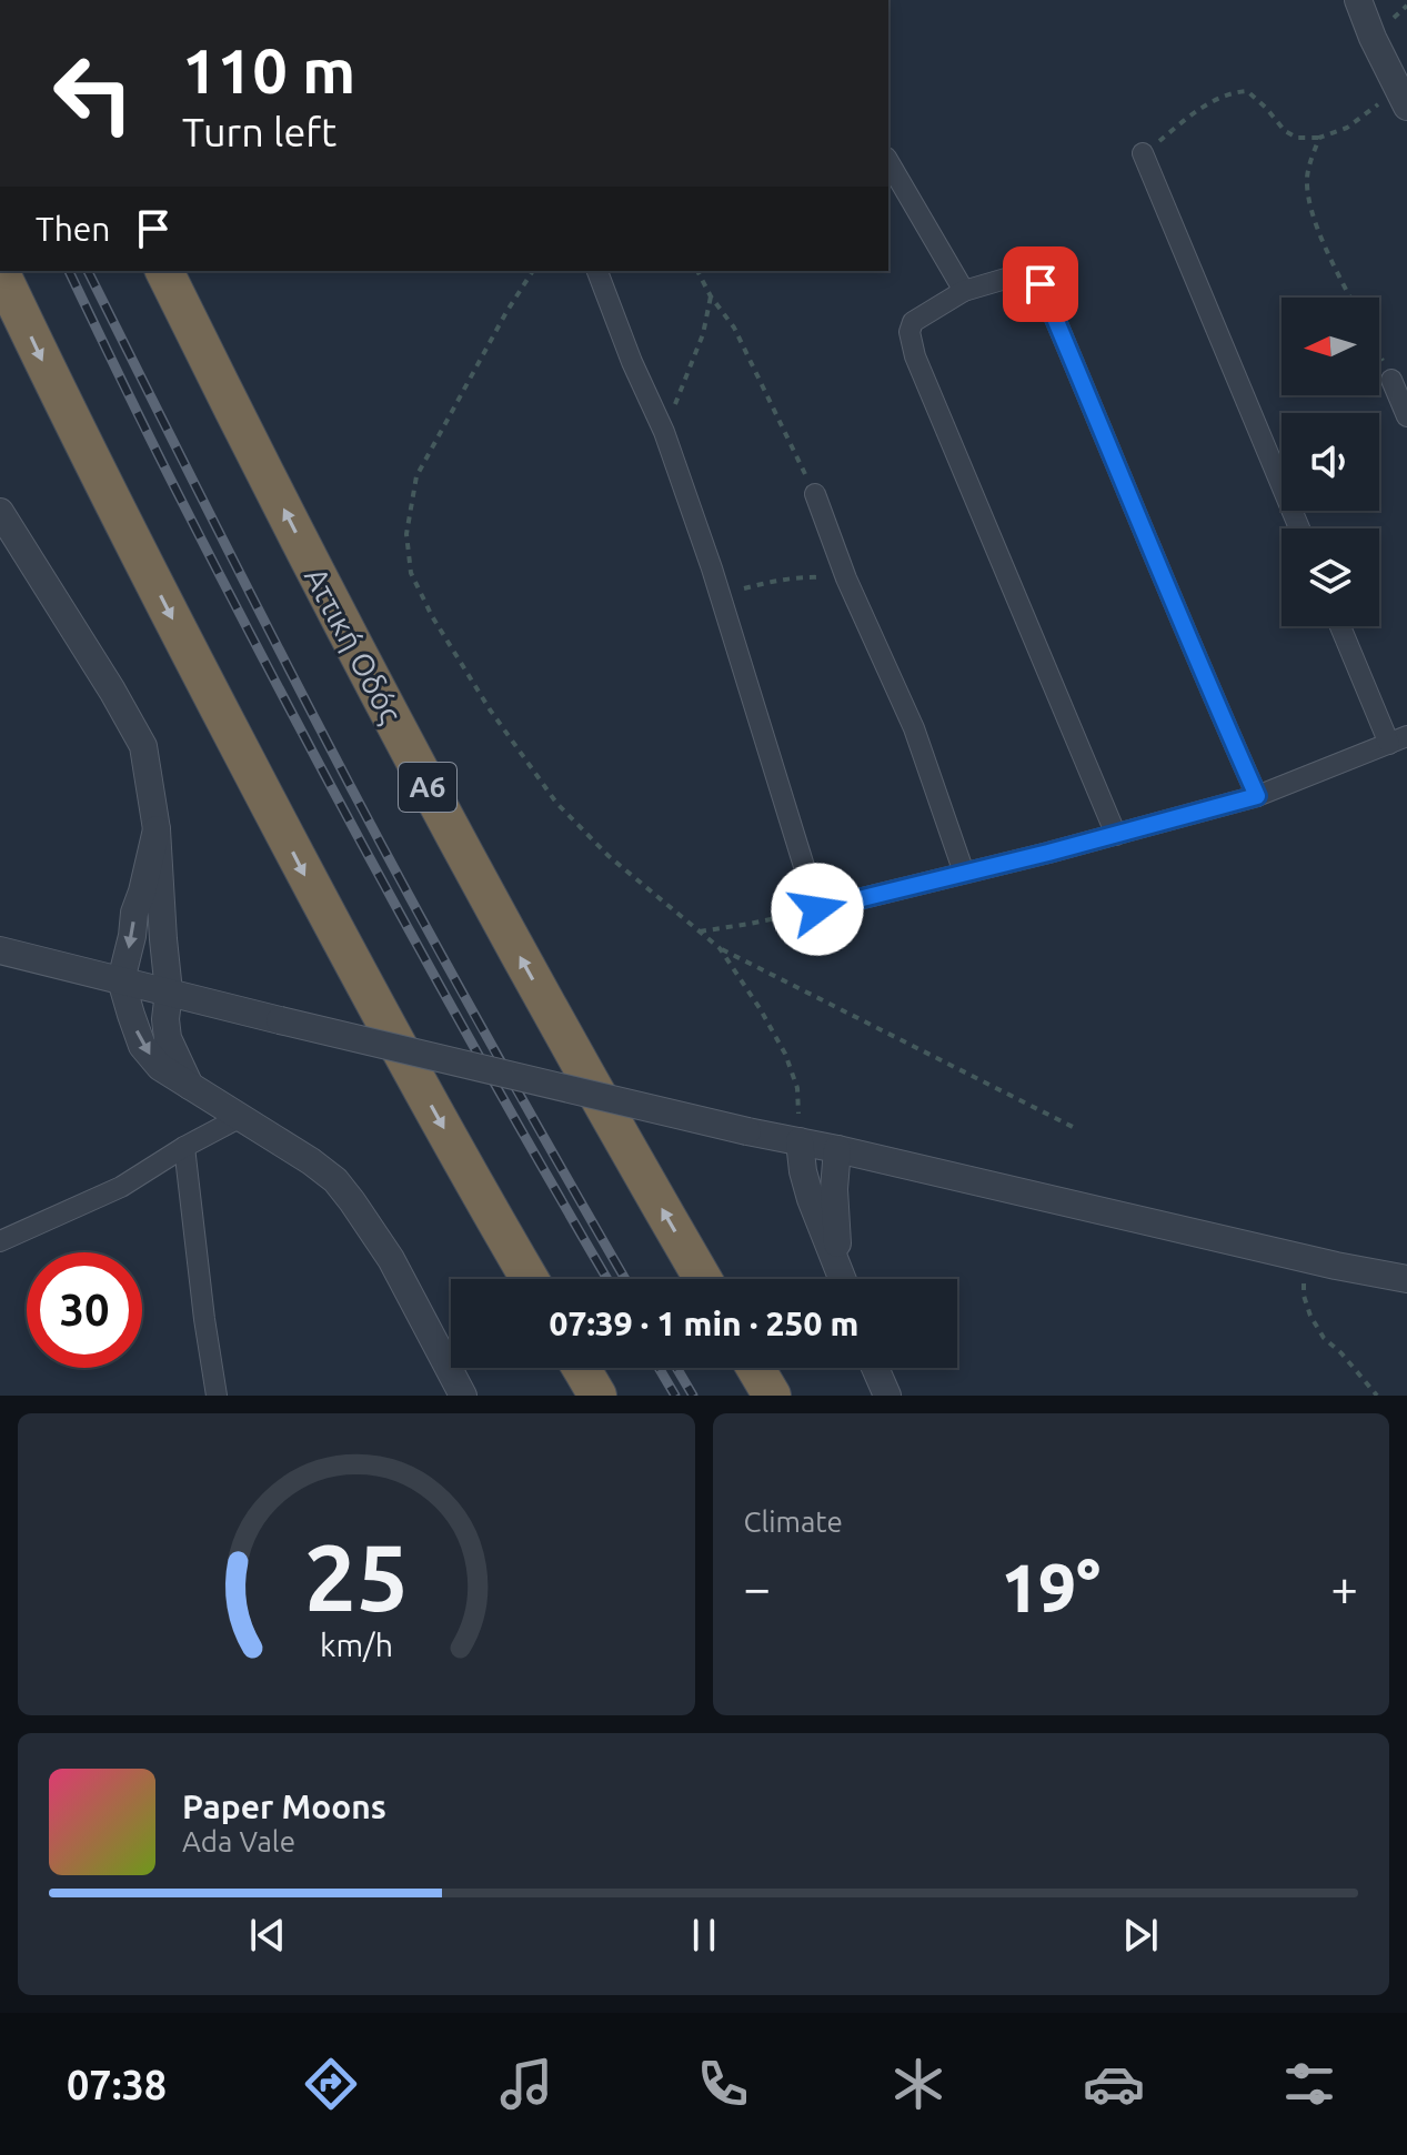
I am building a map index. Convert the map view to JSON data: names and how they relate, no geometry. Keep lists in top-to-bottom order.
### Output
{
  "streets": {
    "highway": ["Αττική Οδός", "Α6"]
  },
  "north": "left",
  "page": {
    "turn": ["110 m", "Turn left"],
    "then": "Then",
    "limit": "30",
    "trip": "07:39 · 1 min · 250 m",
    "tile": "Climate",
    "heat": ["−", "19°", "+"],
    "song": ["Paper Moons", "Ada Vale"],
    "tabs": "07:38",
    "gauge": ["25", "km/h"]
  }
}
